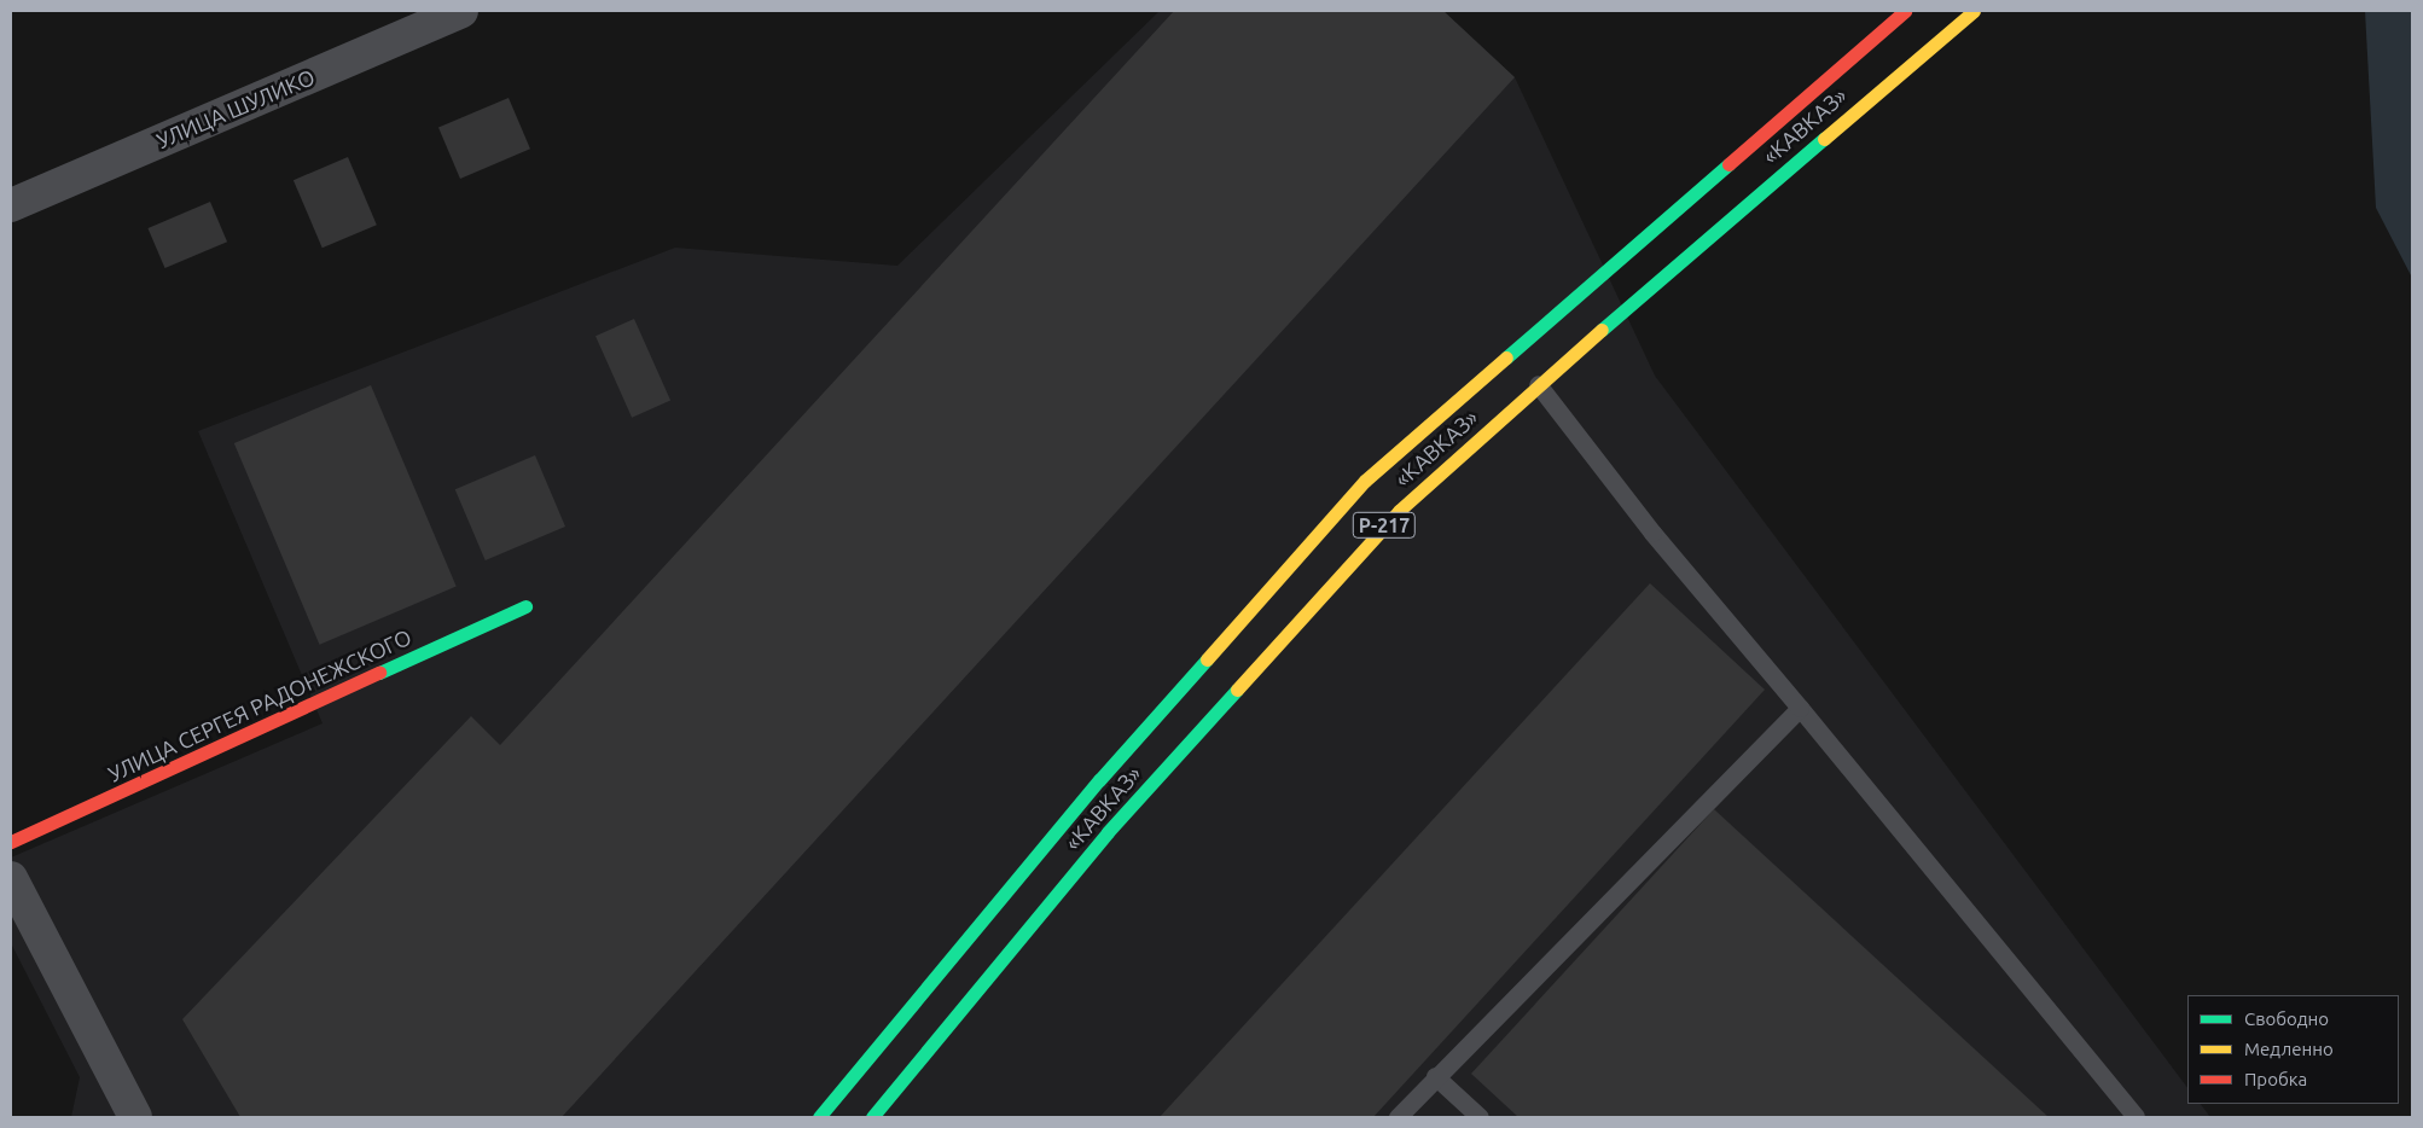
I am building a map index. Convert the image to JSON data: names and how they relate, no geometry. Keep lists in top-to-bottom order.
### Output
{
  "streets": {
    "main road": ["«КАВКАЗ»", "Р-217", "УЛИЦА СЕРГЕЯ РАДОНЕЖСКОГО"],
    "street": ["УЛИЦА ШУЛИКО"]
  },
  "legend": ["Свободно", "Медленно", "Пробка"]
}
